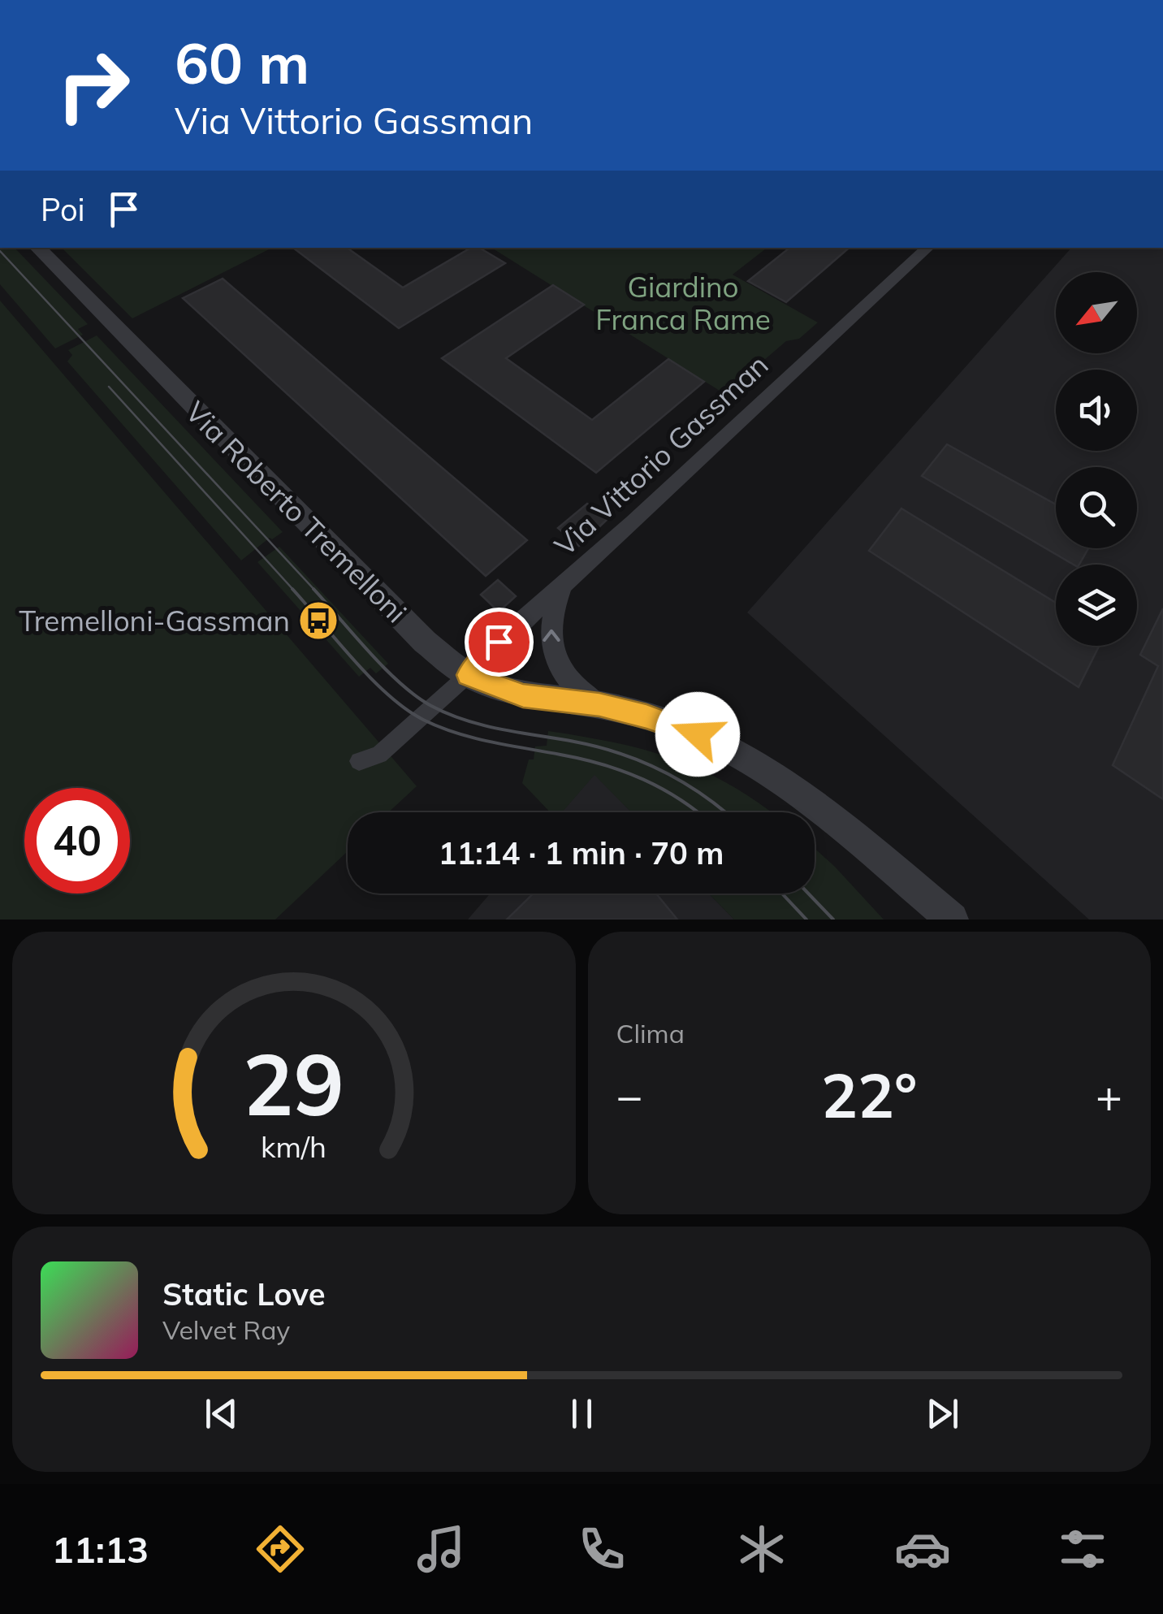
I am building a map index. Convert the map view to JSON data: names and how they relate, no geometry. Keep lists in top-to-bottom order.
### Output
{
  "streets": {
    "street": ["Via Vittorio Gassman", "Via Roberto Tremelloni"]
  },
  "crossings": [
    ["Via Vittorio Gassman", "Via Roberto Tremelloni"]
  ],
  "parks": ["Giardino Franca Rame"],
  "places": {
    "bus stop": ["Tremelloni-Gassman"]
  },
  "north": "bottom left",
  "page": {
    "turn": ["60 m", "Via Vittorio Gassman"],
    "then": "Poi",
    "limit": "40",
    "trip": "11:14 · 1 min · 70 m",
    "tile": "Clima",
    "heat": ["−", "22°", "+"],
    "song": ["Static Love", "Velvet Ray"],
    "tabs": "11:13",
    "gauge": ["29", "km/h"]
  }
}
